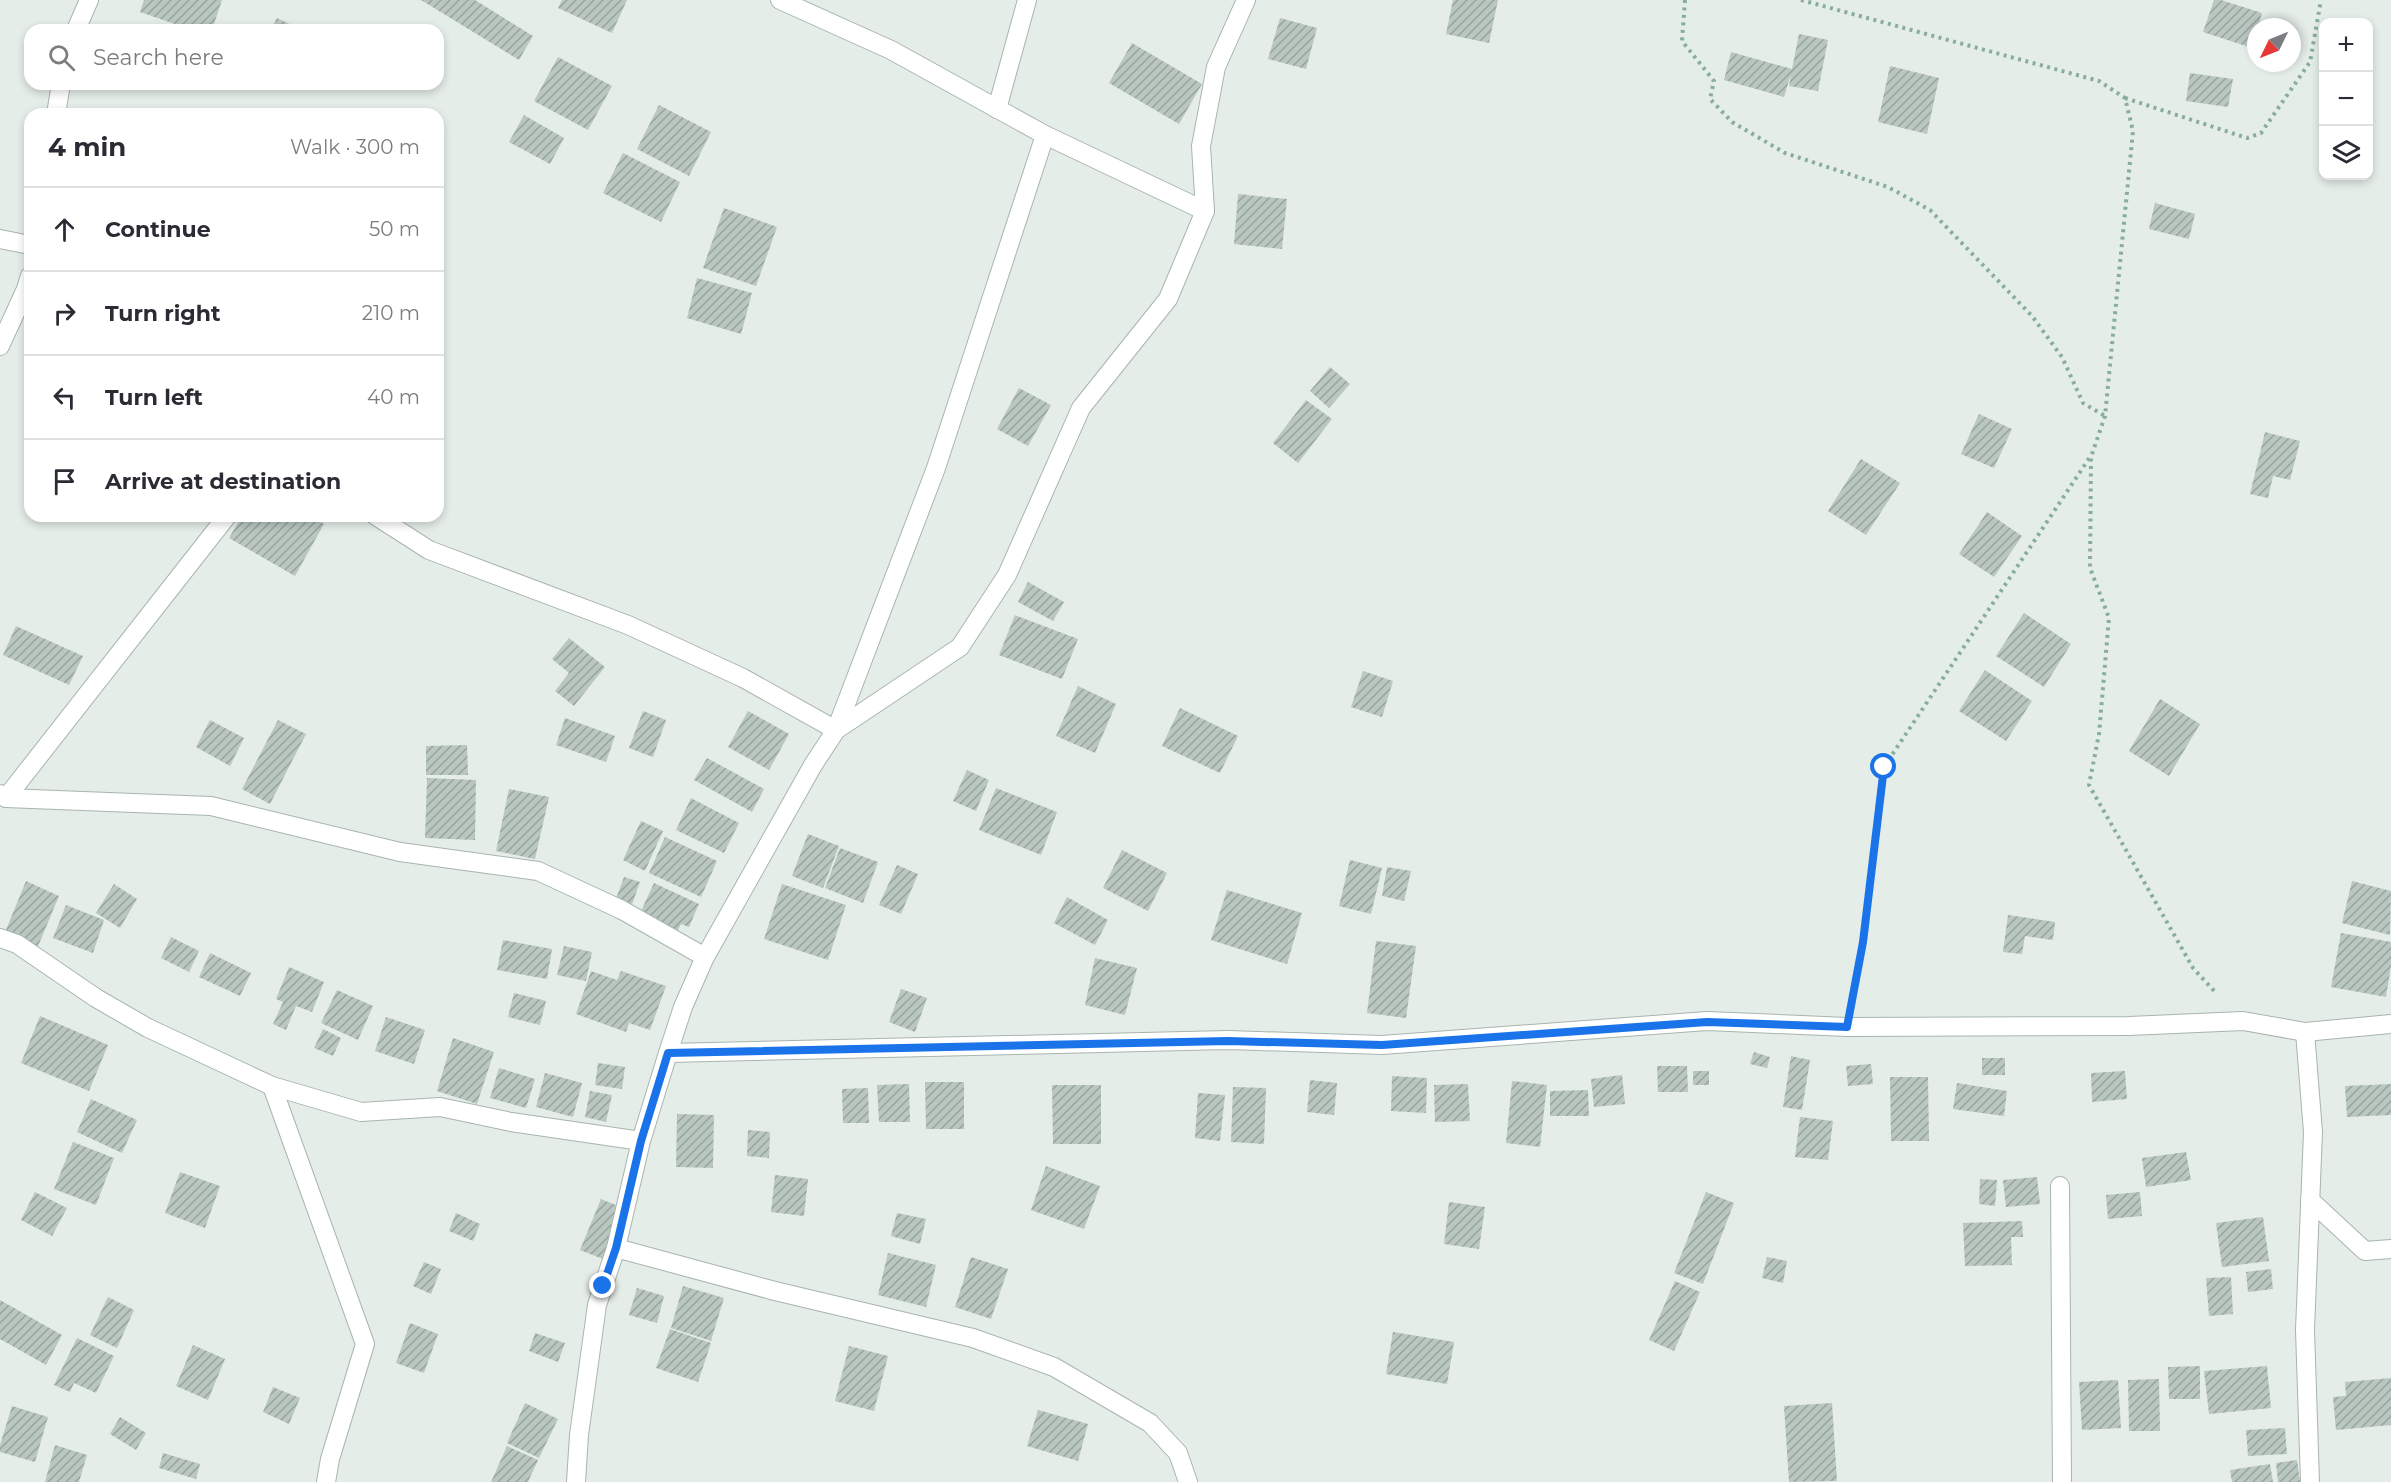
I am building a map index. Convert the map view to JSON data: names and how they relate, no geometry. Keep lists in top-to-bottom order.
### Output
{
  "north": "bottom left",
  "page": {
    "map_buttons": ["+", "−"],
    "search": "Search here",
    "heading": ["4 min", "Walk · 300 m"],
    "list": [
      ["Continue", "50 m"],
      ["Turn right", "210 m"],
      ["Turn left", "40 m"],
      "Arrive at destination"
    ]
  }
}
